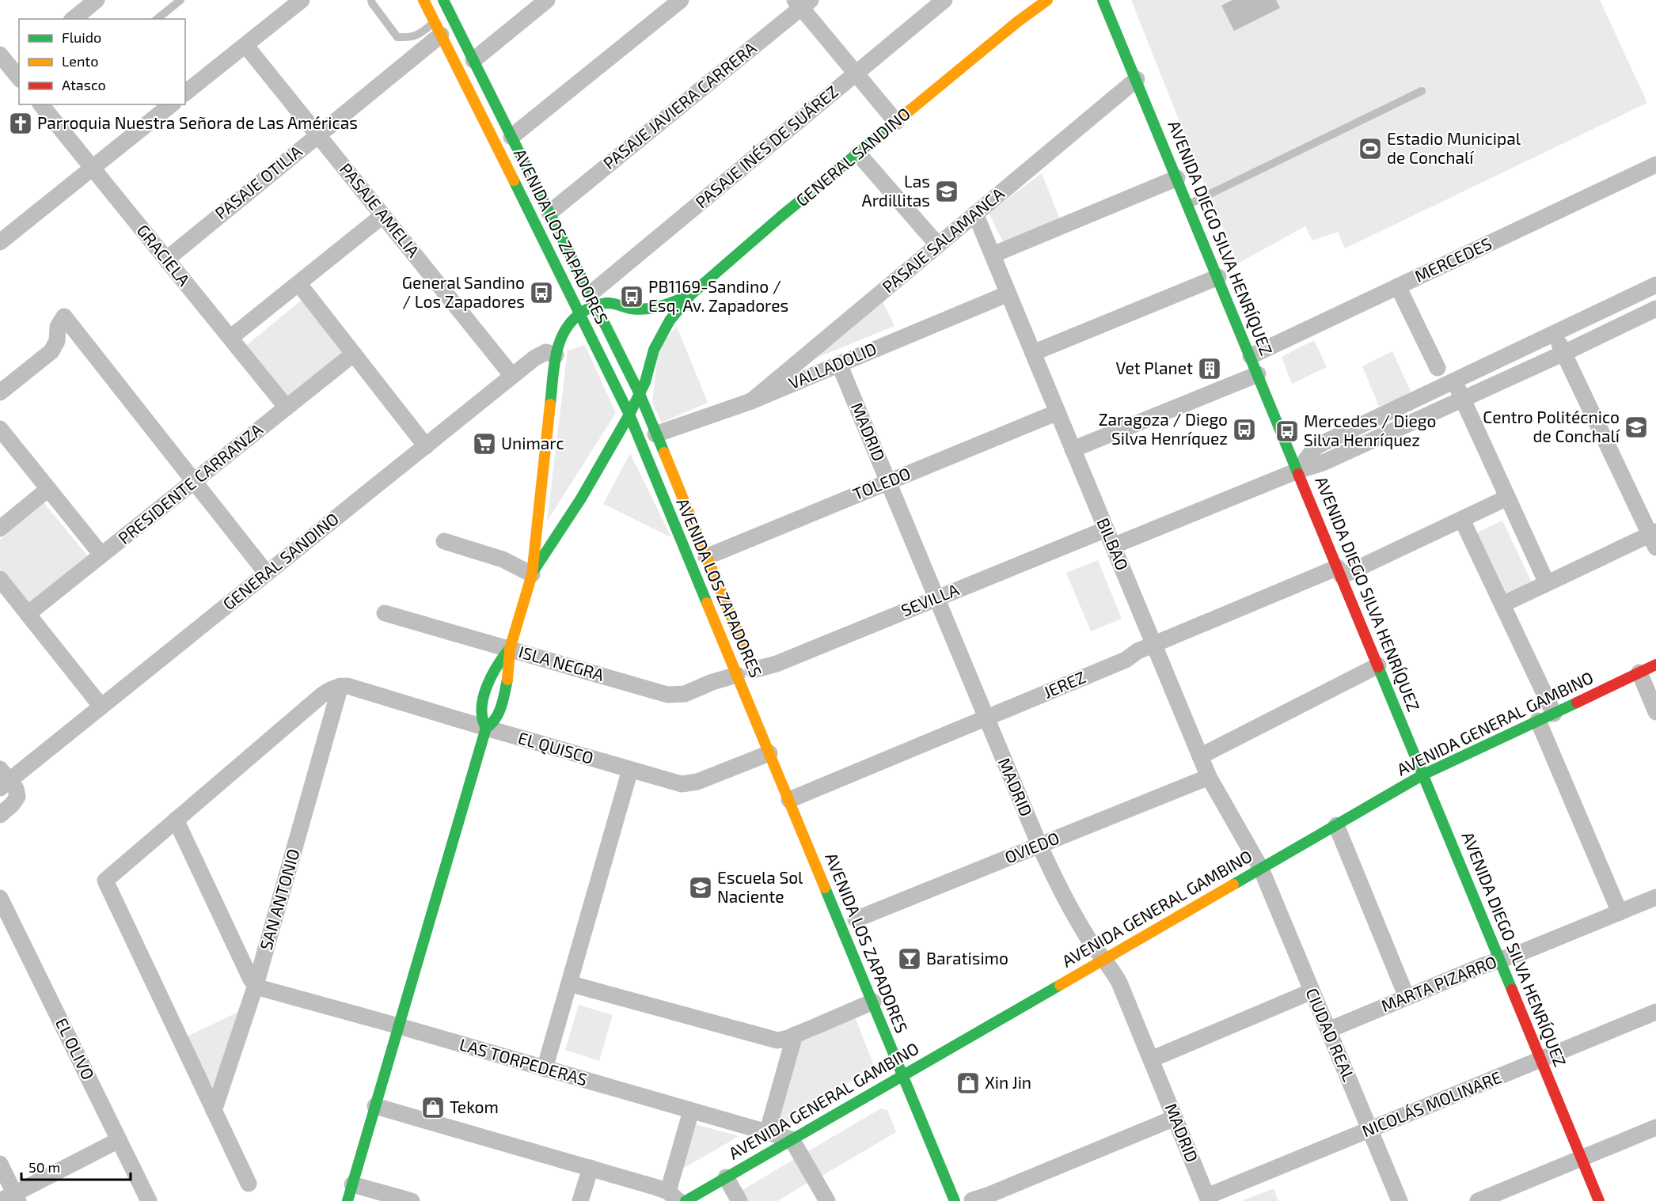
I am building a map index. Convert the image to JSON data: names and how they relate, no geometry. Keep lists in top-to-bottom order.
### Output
{
  "streets": {
    "main road": [
      "GENERAL SANDINO",
      "AVENIDA LOS ZAPADORES",
      "AVENIDA DIEGO SILVA HENRÍQUEZ",
      "AVENIDA GENERAL GAMBINO"
    ],
    "street": [
      "PASAJE JAVIERA CARRERA",
      "PASAJE INÉS DE SUÁREZ",
      "PASAJE OTILIA",
      "PASAJE AMELIA",
      "PASAJE SALAMANCA",
      "GRACIELA",
      "MERCEDES",
      "VALLADOLID",
      "MADRID",
      "PRESIDENTE CARRANZA",
      "TOLEDO",
      "BILBAO",
      "SEVILLA",
      "ISLA NEGRA",
      "JEREZ",
      "EL QUISCO",
      "OVIEDO",
      "SAN ANTONIO",
      "MARTA PIZARRO",
      "CIUDAD REAL",
      "EL OLIVO",
      "LAS TORPEDERAS",
      "NICOLÁS MOLINARE"
    ]
  },
  "crossings": [
    ["PASAJE JAVIERA CARRERA", "AVENIDA LOS ZAPADORES"],
    ["PASAJE INÉS DE SUÁREZ", "GENERAL SANDINO"],
    ["PASAJE INÉS DE SUÁREZ", "AVENIDA LOS ZAPADORES"],
    ["GENERAL SANDINO", "PASAJE AMELIA"],
    ["GENERAL SANDINO", "AVENIDA LOS ZAPADORES"],
    ["PASAJE OTILIA", "PASAJE AMELIA"],
    ["PASAJE OTILIA", "AVENIDA LOS ZAPADORES"],
    ["PASAJE OTILIA", "GRACIELA"],
    ["AVENIDA LOS ZAPADORES", "VALLADOLID"],
    ["AVENIDA LOS ZAPADORES", "TOLEDO"],
    ["AVENIDA LOS ZAPADORES", "SEVILLA"],
    ["AVENIDA LOS ZAPADORES", "ISLA NEGRA"],
    ["AVENIDA LOS ZAPADORES", "JEREZ"],
    ["AVENIDA LOS ZAPADORES", "AVENIDA GENERAL GAMBINO"],
    ["AVENIDA LOS ZAPADORES", "EL QUISCO"],
    ["AVENIDA DIEGO SILVA HENRÍQUEZ", "PASAJE SALAMANCA"],
    ["AVENIDA DIEGO SILVA HENRÍQUEZ", "MERCEDES"],
    ["AVENIDA DIEGO SILVA HENRÍQUEZ", "JEREZ"],
    ["AVENIDA DIEGO SILVA HENRÍQUEZ", "AVENIDA GENERAL GAMBINO"],
    ["AVENIDA DIEGO SILVA HENRÍQUEZ", "MARTA PIZARRO"],
    ["AVENIDA DIEGO SILVA HENRÍQUEZ", "NICOLÁS MOLINARE"],
    ["PASAJE SALAMANCA", "VALLADOLID"],
    ["PASAJE SALAMANCA", "BILBAO"],
    ["GRACIELA", "PRESIDENTE CARRANZA"],
    ["VALLADOLID", "MADRID"],
    ["VALLADOLID", "BILBAO"],
    ["MADRID", "TOLEDO"],
    ["MADRID", "SEVILLA"],
    ["MADRID", "JEREZ"],
    ["MADRID", "AVENIDA GENERAL GAMBINO"],
    ["MADRID", "OVIEDO"],
    ["MADRID", "NICOLÁS MOLINARE"],
    ["TOLEDO", "BILBAO"],
    ["BILBAO", "SEVILLA"],
    ["BILBAO", "JEREZ"],
    ["BILBAO", "AVENIDA GENERAL GAMBINO"],
    ["BILBAO", "OVIEDO"],
    ["BILBAO", "CIUDAD REAL"],
    ["SEVILLA", "ISLA NEGRA"],
    ["AVENIDA GENERAL GAMBINO", "CIUDAD REAL"],
    ["AVENIDA GENERAL GAMBINO", "LAS TORPEDERAS"],
    ["EL QUISCO", "SAN ANTONIO"],
    ["SAN ANTONIO", "LAS TORPEDERAS"],
    ["MARTA PIZARRO", "CIUDAD REAL"],
    ["CIUDAD REAL", "NICOLÁS MOLINARE"]
  ],
  "places": {
    "church": ["Parroquia Nuestra Señora de Las Américas"],
    "sports": ["Estadio Municipal de Conchalí"],
    "school or university": ["Las Ardillitas", "Centro Politécnico de Conchalí", "Escuela Sol Naciente"],
    "bus stop": [
      "General Sandino / Los Zapadores",
      "PB1169-Sandino / Esq. Av. Zapadores",
      "Zaragoza / Diego Silva Henríquez",
      "Mercedes / Diego Silva Henríquez"
    ],
    "building": ["Vet Planet"],
    "supermarket": ["Unimarc"],
    "bar": ["Baratisimo"],
    "shop": ["Xin Jin", "Tekom"]
  },
  "legend": ["Fluido", "Lento", "Atasco"],
  "scale_bar": "50 m"
}
